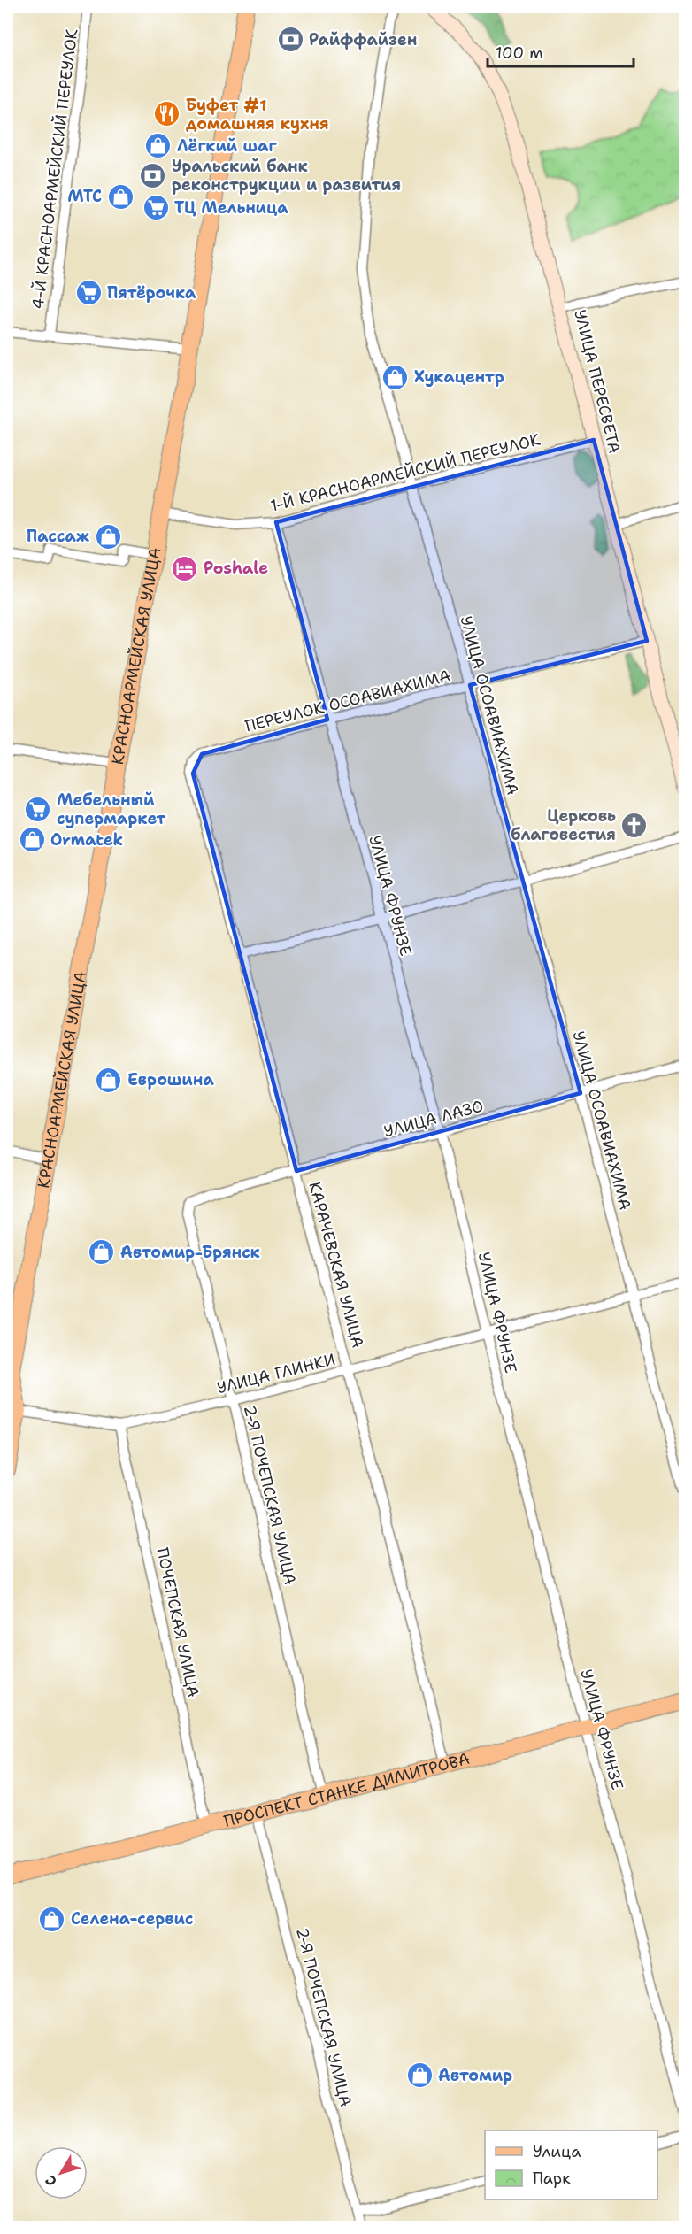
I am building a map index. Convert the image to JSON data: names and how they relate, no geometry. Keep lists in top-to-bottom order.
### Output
{
  "streets": {
    "main road": ["УЛИЦА ПЕРЕСВЕТА", "КРАСНОАРМЕЙСКАЯ УЛИЦА", "ПРОСПЕКТ СТАНКЕ ДИМИТРОВА"],
    "street": [
      "4-Й КРАСНОАРМЕЙСКИЙ ПЕРЕУЛОК",
      "1-Й КРАСНОАРМЕЙСКИЙ ПЕРЕУЛОК",
      "ПЕРЕУЛОК ОСОАВИАХИМА",
      "УЛИЦА ОСОАВИАХИМА",
      "УЛИЦА ФРУНЗЕ",
      "УЛИЦА ЛАЗО",
      "КАРАЧЕВСКАЯ УЛИЦА",
      "УЛИЦА ГЛИНКИ",
      "2-Я ПОЧЕПСКАЯ УЛИЦА",
      "ПОЧЕПСКАЯ УЛИЦА"
    ]
  },
  "crossings": [
    ["УЛИЦА ПЕРЕСВЕТА", "1-Й КРАСНОАРМЕЙСКИЙ ПЕРЕУЛОК"],
    ["УЛИЦА ПЕРЕСВЕТА", "ПЕРЕУЛОК ОСОАВИАХИМА"],
    ["1-Й КРАСНОАРМЕЙСКИЙ ПЕРЕУЛОК", "КРАСНОАРМЕЙСКАЯ УЛИЦА"],
    ["1-Й КРАСНОАРМЕЙСКИЙ ПЕРЕУЛОК", "УЛИЦА ОСОАВИАХИМА"],
    ["1-Й КРАСНОАРМЕЙСКИЙ ПЕРЕУЛОК", "УЛИЦА ФРУНЗЕ"],
    ["ПЕРЕУЛОК ОСОАВИАХИМА", "УЛИЦА ОСОАВИАХИМА"],
    ["ПЕРЕУЛОК ОСОАВИАХИМА", "УЛИЦА ФРУНЗЕ"],
    ["ПЕРЕУЛОК ОСОАВИАХИМА", "КАРАЧЕВСКАЯ УЛИЦА"],
    ["УЛИЦА ОСОАВИАХИМА", "УЛИЦА ЛАЗО"],
    ["УЛИЦА ОСОАВИАХИМА", "УЛИЦА ГЛИНКИ"],
    ["УЛИЦА ФРУНЗЕ", "УЛИЦА ЛАЗО"],
    ["УЛИЦА ФРУНЗЕ", "УЛИЦА ГЛИНКИ"],
    ["УЛИЦА ФРУНЗЕ", "ПРОСПЕКТ СТАНКЕ ДИМИТРОВА"],
    ["УЛИЦА ЛАЗО", "КАРАЧЕВСКАЯ УЛИЦА"],
    ["УЛИЦА ЛАЗО", "2-Я ПОЧЕПСКАЯ УЛИЦА"],
    ["КАРАЧЕВСКАЯ УЛИЦА", "УЛИЦА ГЛИНКИ"],
    ["КАРАЧЕВСКАЯ УЛИЦА", "ПРОСПЕКТ СТАНКЕ ДИМИТРОВА"],
    ["УЛИЦА ГЛИНКИ", "2-Я ПОЧЕПСКАЯ УЛИЦА"],
    ["УЛИЦА ГЛИНКИ", "ПОЧЕПСКАЯ УЛИЦА"],
    ["2-Я ПОЧЕПСКАЯ УЛИЦА", "ПРОСПЕКТ СТАНКЕ ДИМИТРОВА"],
    ["ПОЧЕПСКАЯ УЛИЦА", "ПРОСПЕКТ СТАНКЕ ДИМИТРОВА"]
  ],
  "places": {
    "bank": ["Райффайзен", "Уральский банк реконструкции и развития"],
    "restaurant": ["Буфет #1 домашняя кухня"],
    "shop": [
      "Лёгкий шаг",
      "МТС",
      "Хукацентр",
      "Пассаж",
      "Ormatek",
      "Еврошина",
      "Автомир-Брянск",
      "Селена-сервис",
      "Автомир"
    ],
    "supermarket": ["ТЦ Мельница", "Пятёрочка", "Мебельный супермаркет"],
    "hotel": ["Poshale"],
    "church": ["Церковь благовестия"]
  },
  "legend": ["Улица", "Парк"],
  "scale_bar": "100 m",
  "north": "bottom left"
}
